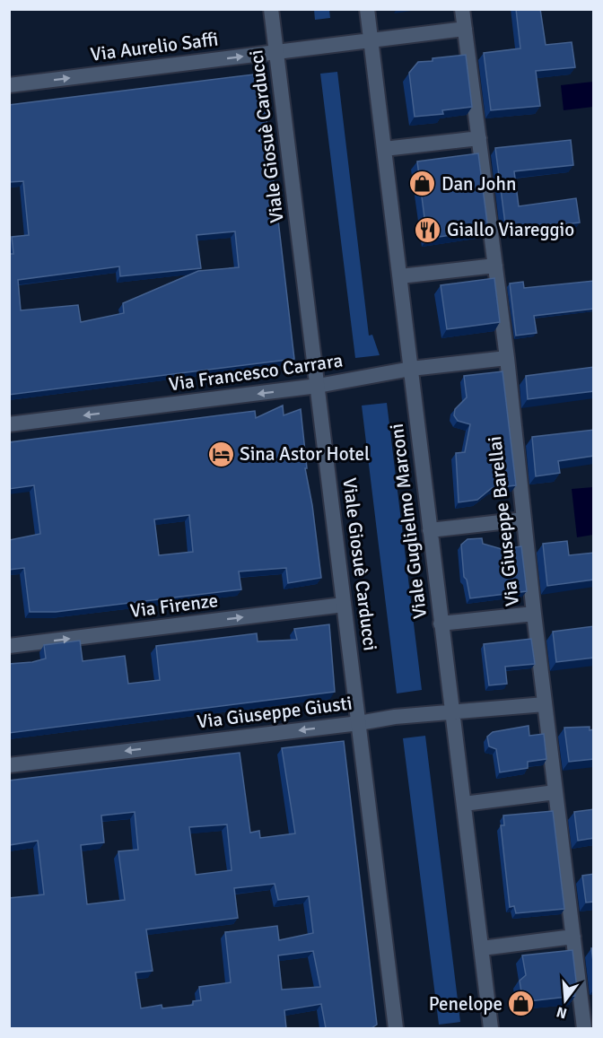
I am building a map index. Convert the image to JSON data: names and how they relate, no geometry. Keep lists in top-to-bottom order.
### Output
{
  "streets": {
    "street": [
      "Via Aurelio Saffi",
      "Viale Giosuè Carducci",
      "Via Francesco Carrara",
      "Viale Guglielmo Marconi",
      "Via Giuseppe Barellai",
      "Via Firenze",
      "Via Giuseppe Giusti"
    ]
  },
  "crossings": [
    ["Via Aurelio Saffi", "Viale Giosuè Carducci"],
    ["Via Aurelio Saffi", "Viale Guglielmo Marconi"],
    ["Via Aurelio Saffi", "Via Giuseppe Barellai"],
    ["Viale Giosuè Carducci", "Via Francesco Carrara"],
    ["Viale Giosuè Carducci", "Via Firenze"],
    ["Viale Giosuè Carducci", "Via Giuseppe Giusti"],
    ["Via Francesco Carrara", "Viale Guglielmo Marconi"],
    ["Via Francesco Carrara", "Via Giuseppe Barellai"],
    ["Viale Guglielmo Marconi", "Via Giuseppe Giusti"],
    ["Via Giuseppe Barellai", "Via Giuseppe Giusti"]
  ],
  "one_way": [
    "Via Aurelio Saffi",
    "Via Francesco Carrara",
    "Via Firenze",
    "Via Giuseppe Giusti"
  ],
  "places": {
    "shop": ["Dan John", "Penelope"],
    "restaurant": ["Giallo Viareggio"],
    "hotel": ["Sina Astor Hotel"]
  },
  "north": "bottom"
}
